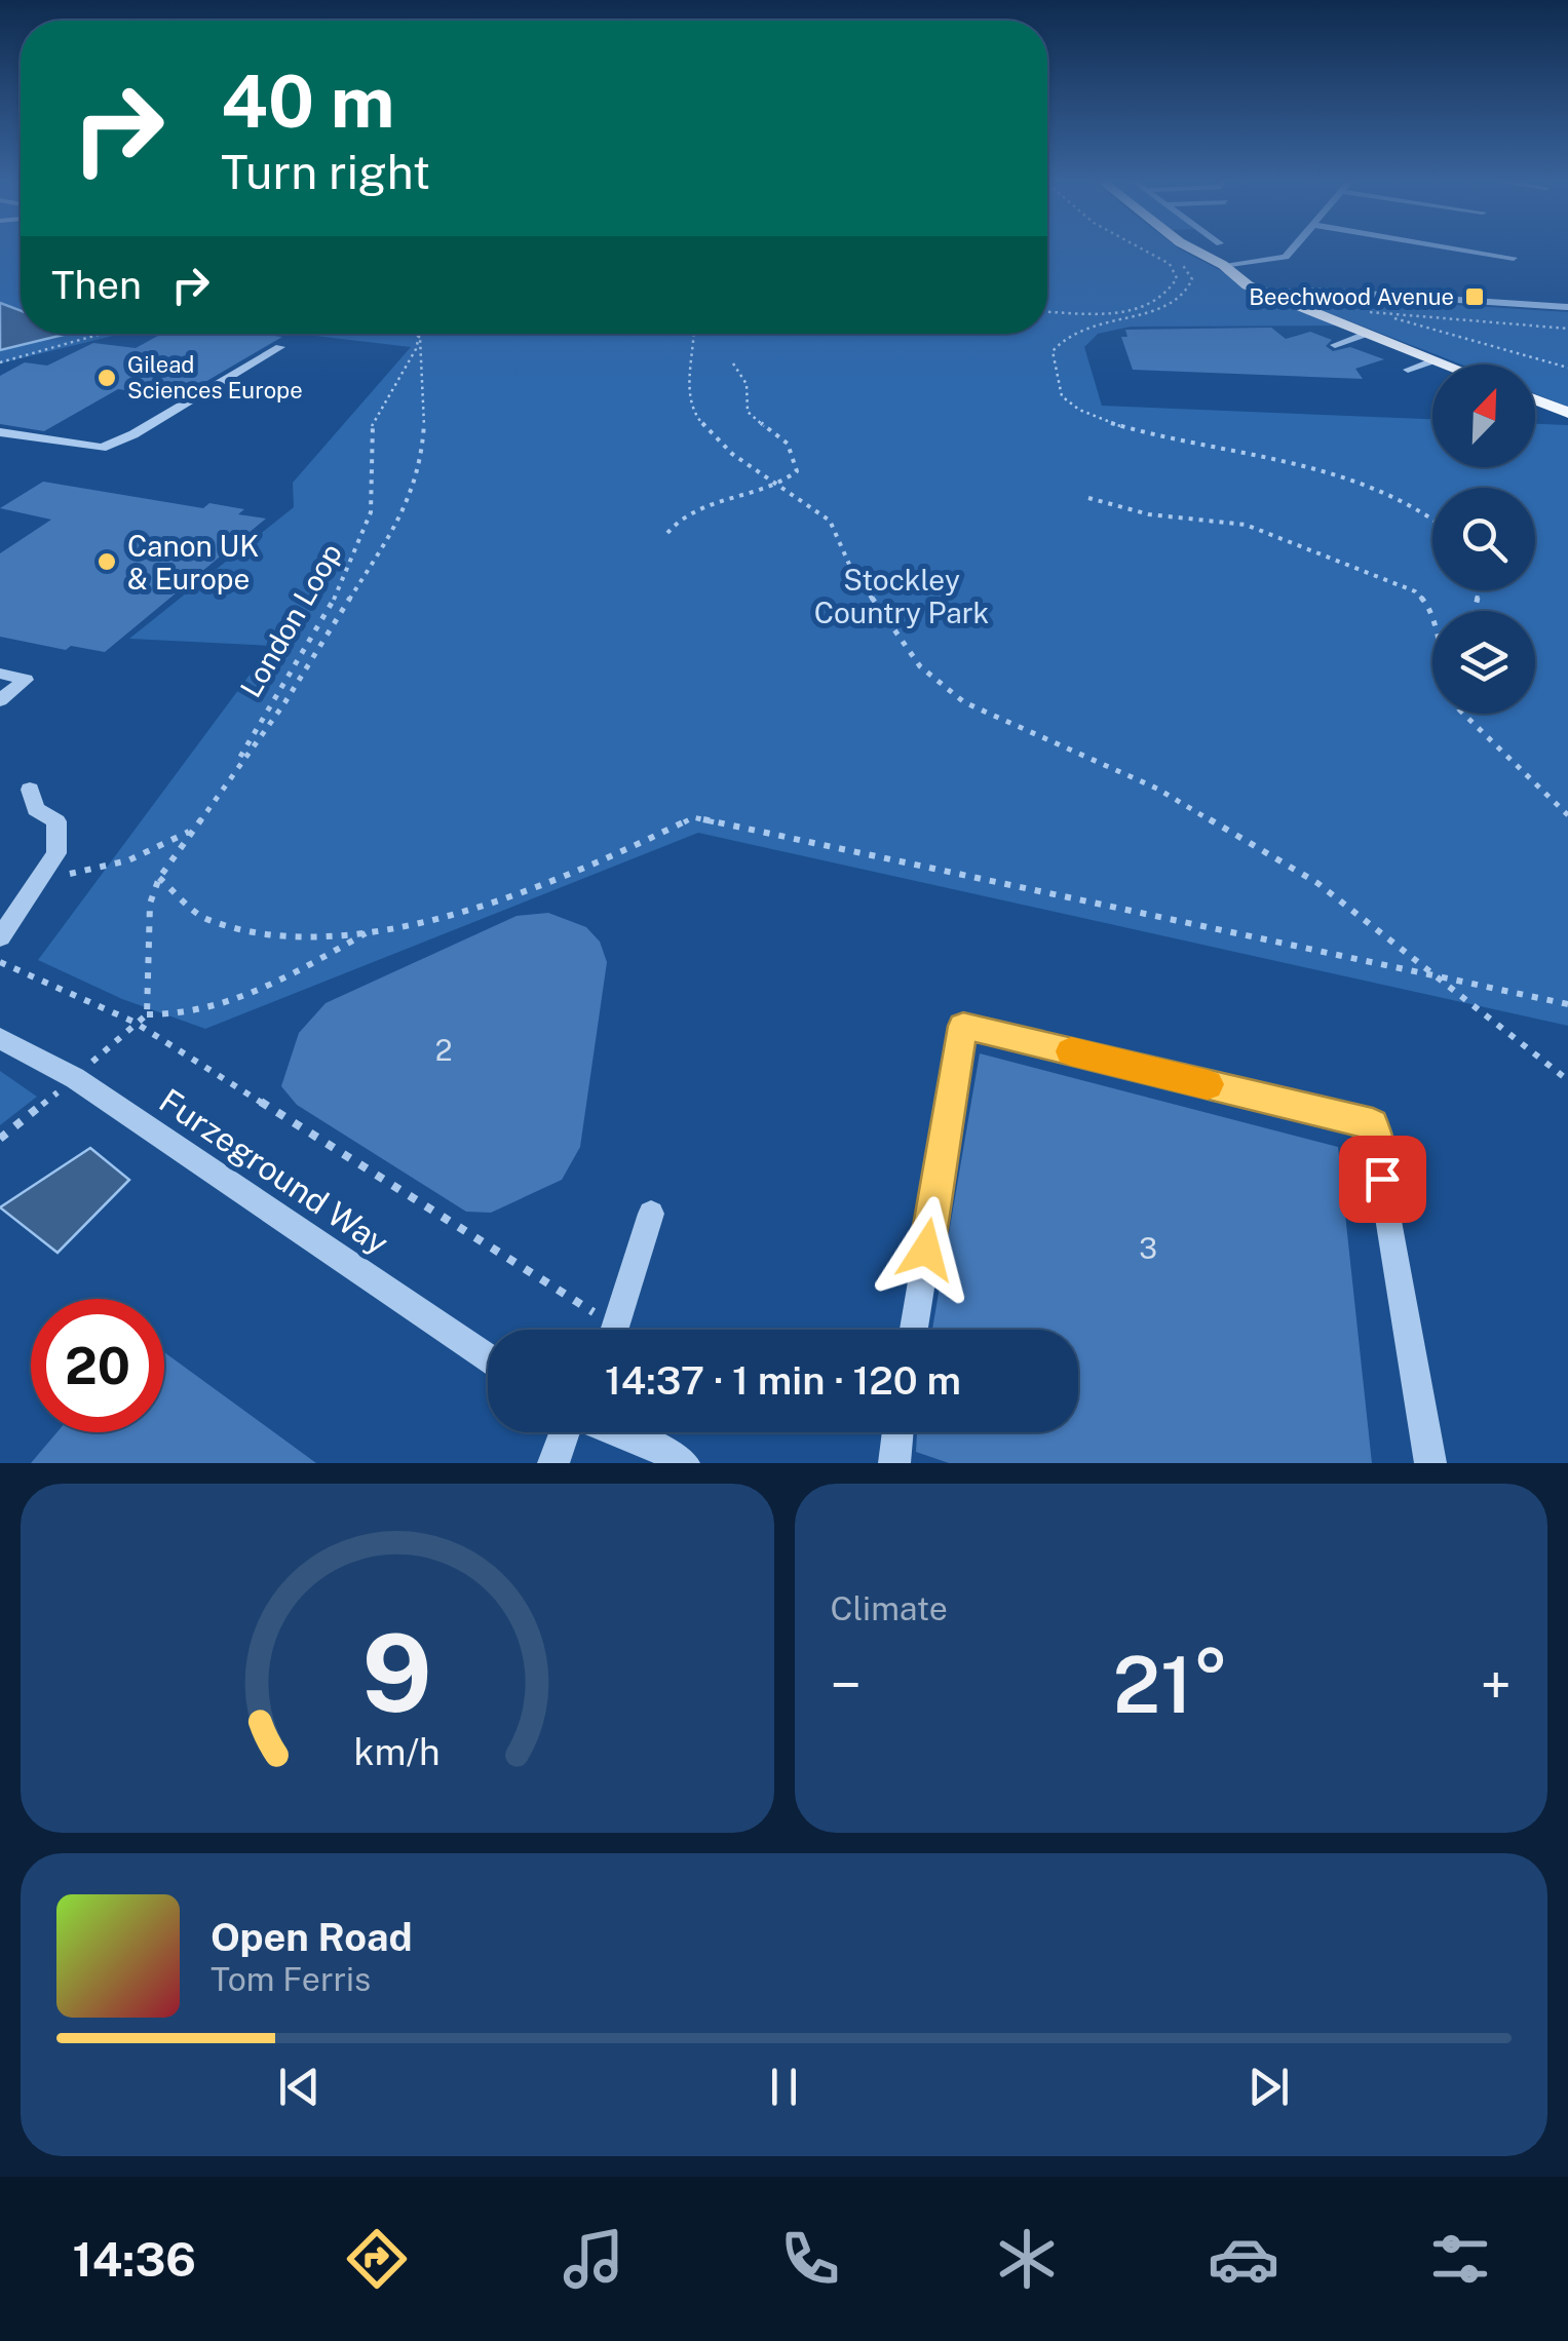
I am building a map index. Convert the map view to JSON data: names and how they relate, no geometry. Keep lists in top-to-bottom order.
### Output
{
  "streets": {
    "street": ["Furzeground Way"],
    "path": ["London Loop"]
  },
  "parks": ["Stockley Country Park"],
  "places": {
    "transit": ["Beechwood Avenue"],
    "other": ["Gilead Sciences Europe", "Canon UK & Europe"]
  },
  "house_numbers": ["2", "3"],
  "north": "top right",
  "page": {
    "turn": ["40 m", "Turn right"],
    "then": "Then",
    "limit": "20",
    "trip": "14:37 · 1 min · 120 m",
    "tile": "Climate",
    "heat": ["−", "21°", "+"],
    "song": ["Open Road", "Tom Ferris"],
    "tabs": "14:36",
    "gauge": ["9", "km/h"]
  }
}
